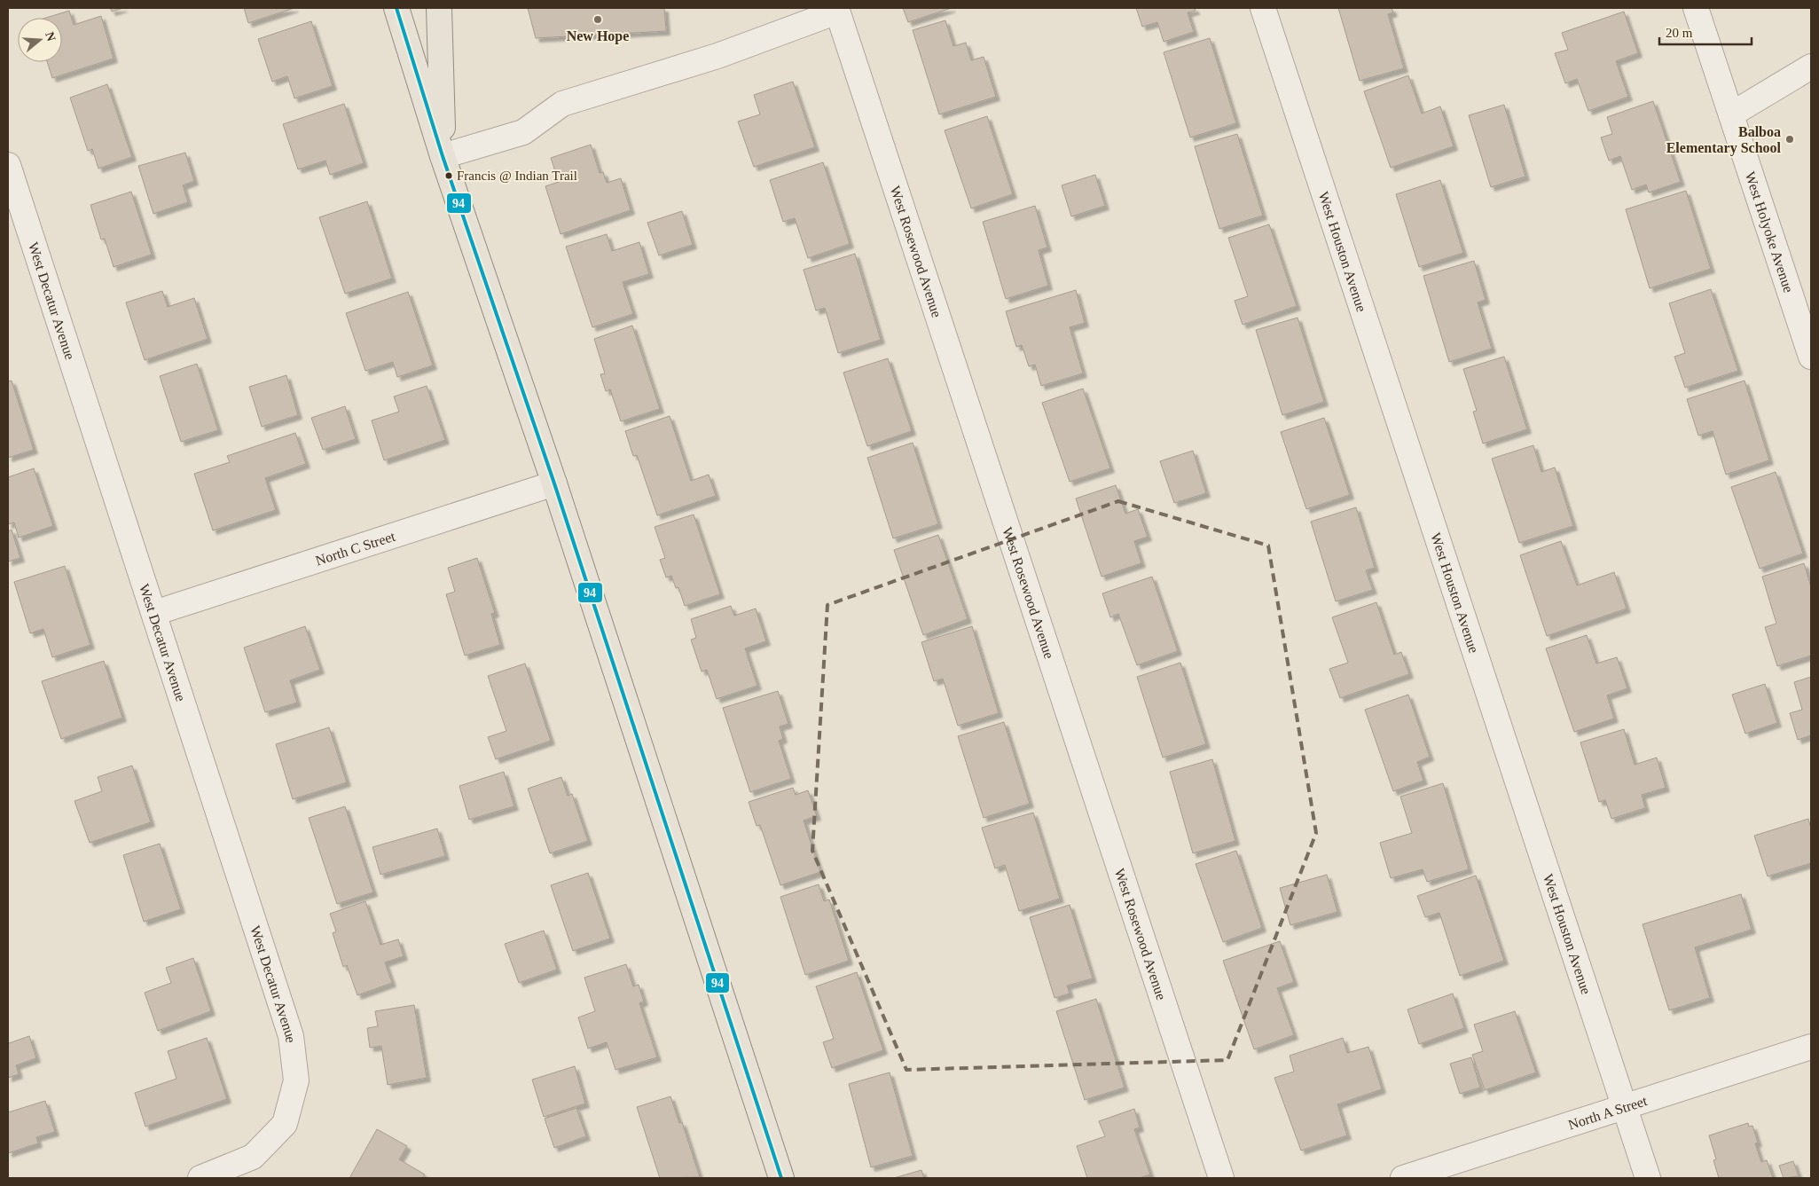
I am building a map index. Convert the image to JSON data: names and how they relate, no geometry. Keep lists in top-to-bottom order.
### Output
{
  "streets": {
    "street": [
      "West Holyoke Avenue",
      "West Rosewood Avenue",
      "West Houston Avenue",
      "West Decatur Avenue",
      "North C Street",
      "North A Street"
    ]
  },
  "crossings": [
    ["West Houston Avenue", "North A Street"],
    ["West Decatur Avenue", "North C Street"]
  ],
  "places": ["New Hope", "Balboa Elementary School", "Francis @ Indian Trail"],
  "lines": ["transit line 94"],
  "scale_bar": "20 m",
  "north": "right"
}
